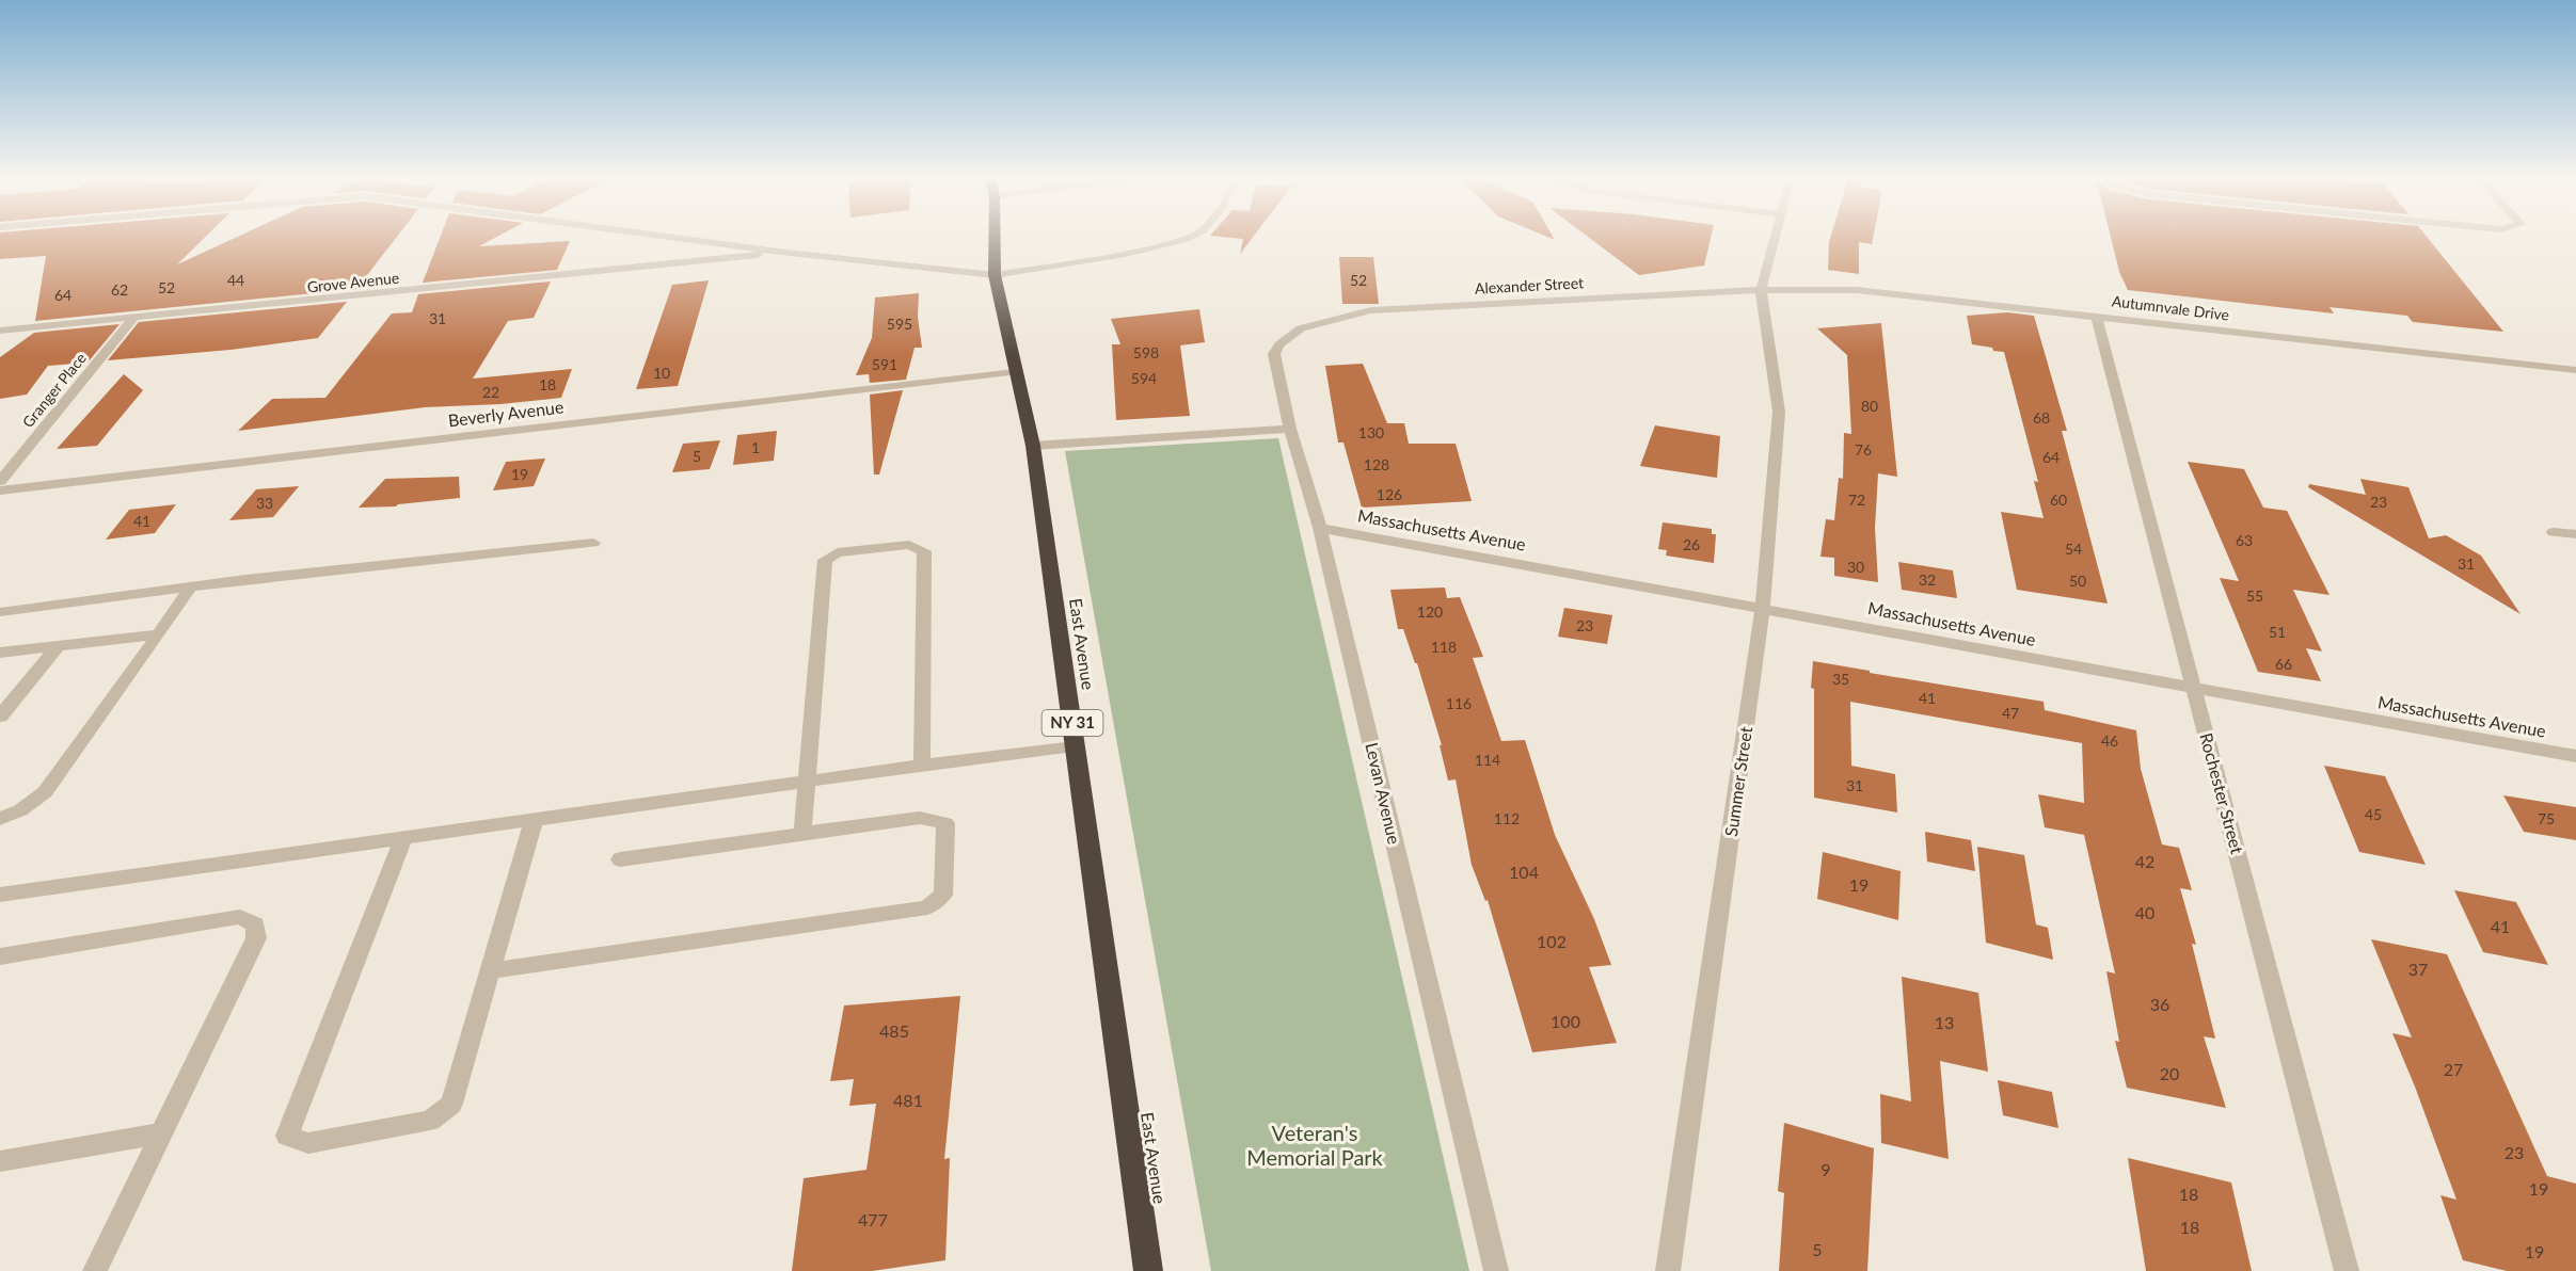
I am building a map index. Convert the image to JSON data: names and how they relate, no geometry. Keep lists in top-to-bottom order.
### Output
{
  "streets": {
    "highway": ["East Avenue", "NY 31"],
    "street": [
      "Grove Avenue",
      "Alexander Street",
      "Autumnvale Drive",
      "Granger Place",
      "Beverly Avenue",
      "Massachusetts Avenue",
      "Summer Street",
      "Levan Avenue",
      "Rochester Street"
    ]
  },
  "crossings": [
    ["Grove Avenue", "Granger Place"],
    ["Alexander Street", "Autumnvale Drive"],
    ["Alexander Street", "Summer Street"],
    ["Alexander Street", "Levan Avenue"],
    ["Autumnvale Drive", "Summer Street"],
    ["Autumnvale Drive", "Rochester Street"],
    ["Beverly Avenue", "East Avenue"],
    ["Massachusetts Avenue", "Summer Street"],
    ["Massachusetts Avenue", "Levan Avenue"],
    ["Massachusetts Avenue", "Rochester Street"]
  ],
  "parks": ["Veteran's Memorial Park"],
  "house_numbers": [
    "44",
    "52",
    "52",
    "62",
    "64",
    "31",
    "595",
    "598",
    "591",
    "10",
    "594",
    "18",
    "22",
    "80",
    "68",
    "130",
    "1",
    "76",
    "5",
    "64",
    "128",
    "19",
    "126",
    "72",
    "60",
    "23",
    "33",
    "41",
    "63",
    "26",
    "54",
    "31",
    "30",
    "32",
    "50",
    "55",
    "120",
    "23",
    "51",
    "118",
    "66",
    "35",
    "41",
    "116",
    "47",
    "46",
    "114",
    "31",
    "45",
    "112",
    "75",
    "42",
    "104",
    "19",
    "40",
    "41",
    "102",
    "37",
    "36",
    "100",
    "13",
    "485",
    "27",
    "20",
    "481",
    "23",
    "9",
    "19",
    "18",
    "477",
    "18",
    "5",
    "19"
  ]
}
